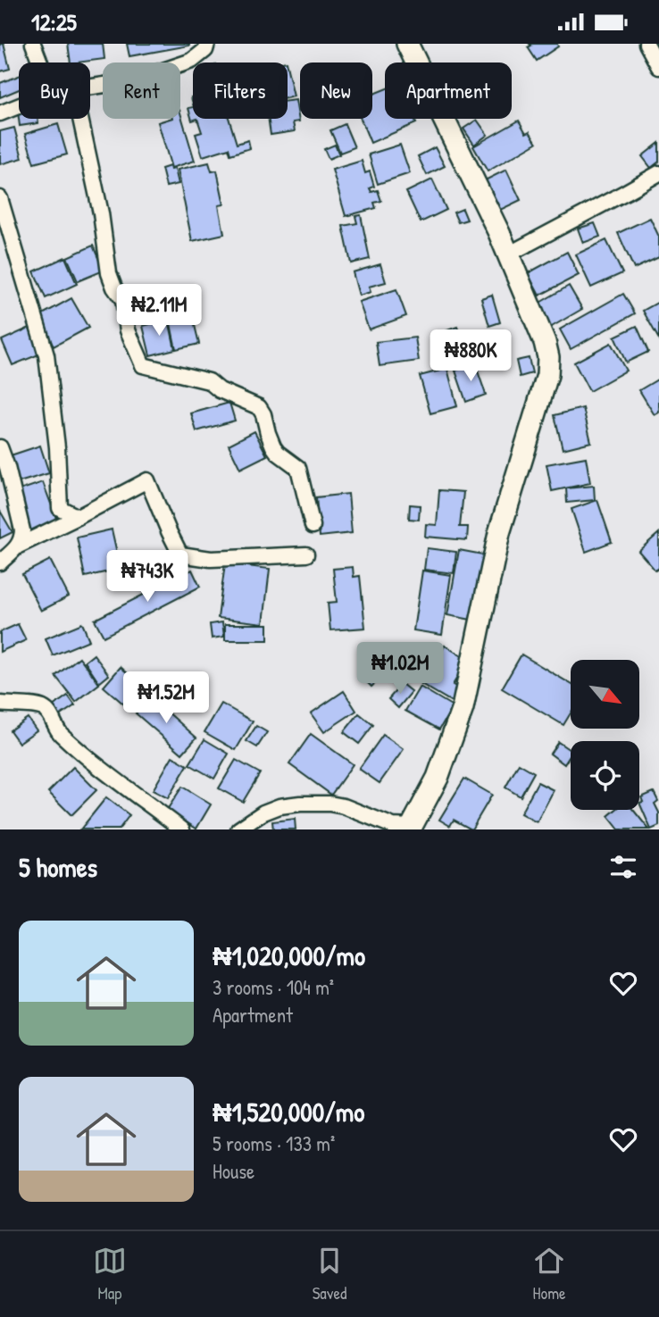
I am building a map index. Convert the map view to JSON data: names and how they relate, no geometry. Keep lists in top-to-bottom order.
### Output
{
  "north": "bottom right",
  "page": {
    "status": "12:25",
    "chip": [
      "Buy",
      "Rent",
      "Filters",
      "New",
      "Apartment"
    ],
    "price": [
      "₦2.11M",
      "₦880K",
      "₦743K",
      "₦1.02M",
      "₦1.52M"
    ],
    "heading": "5 homes",
    "list": [
      {
        "name": "₦1,020,000/mo",
        "note": "3 rooms · 104 m² · Apartment"
      },
      {
        "name": "₦1,520,000/mo",
        "note": "5 rooms · 133 m² · House"
      }
    ],
    "tabs": ["Map", "Saved", "Home"]
  }
}
